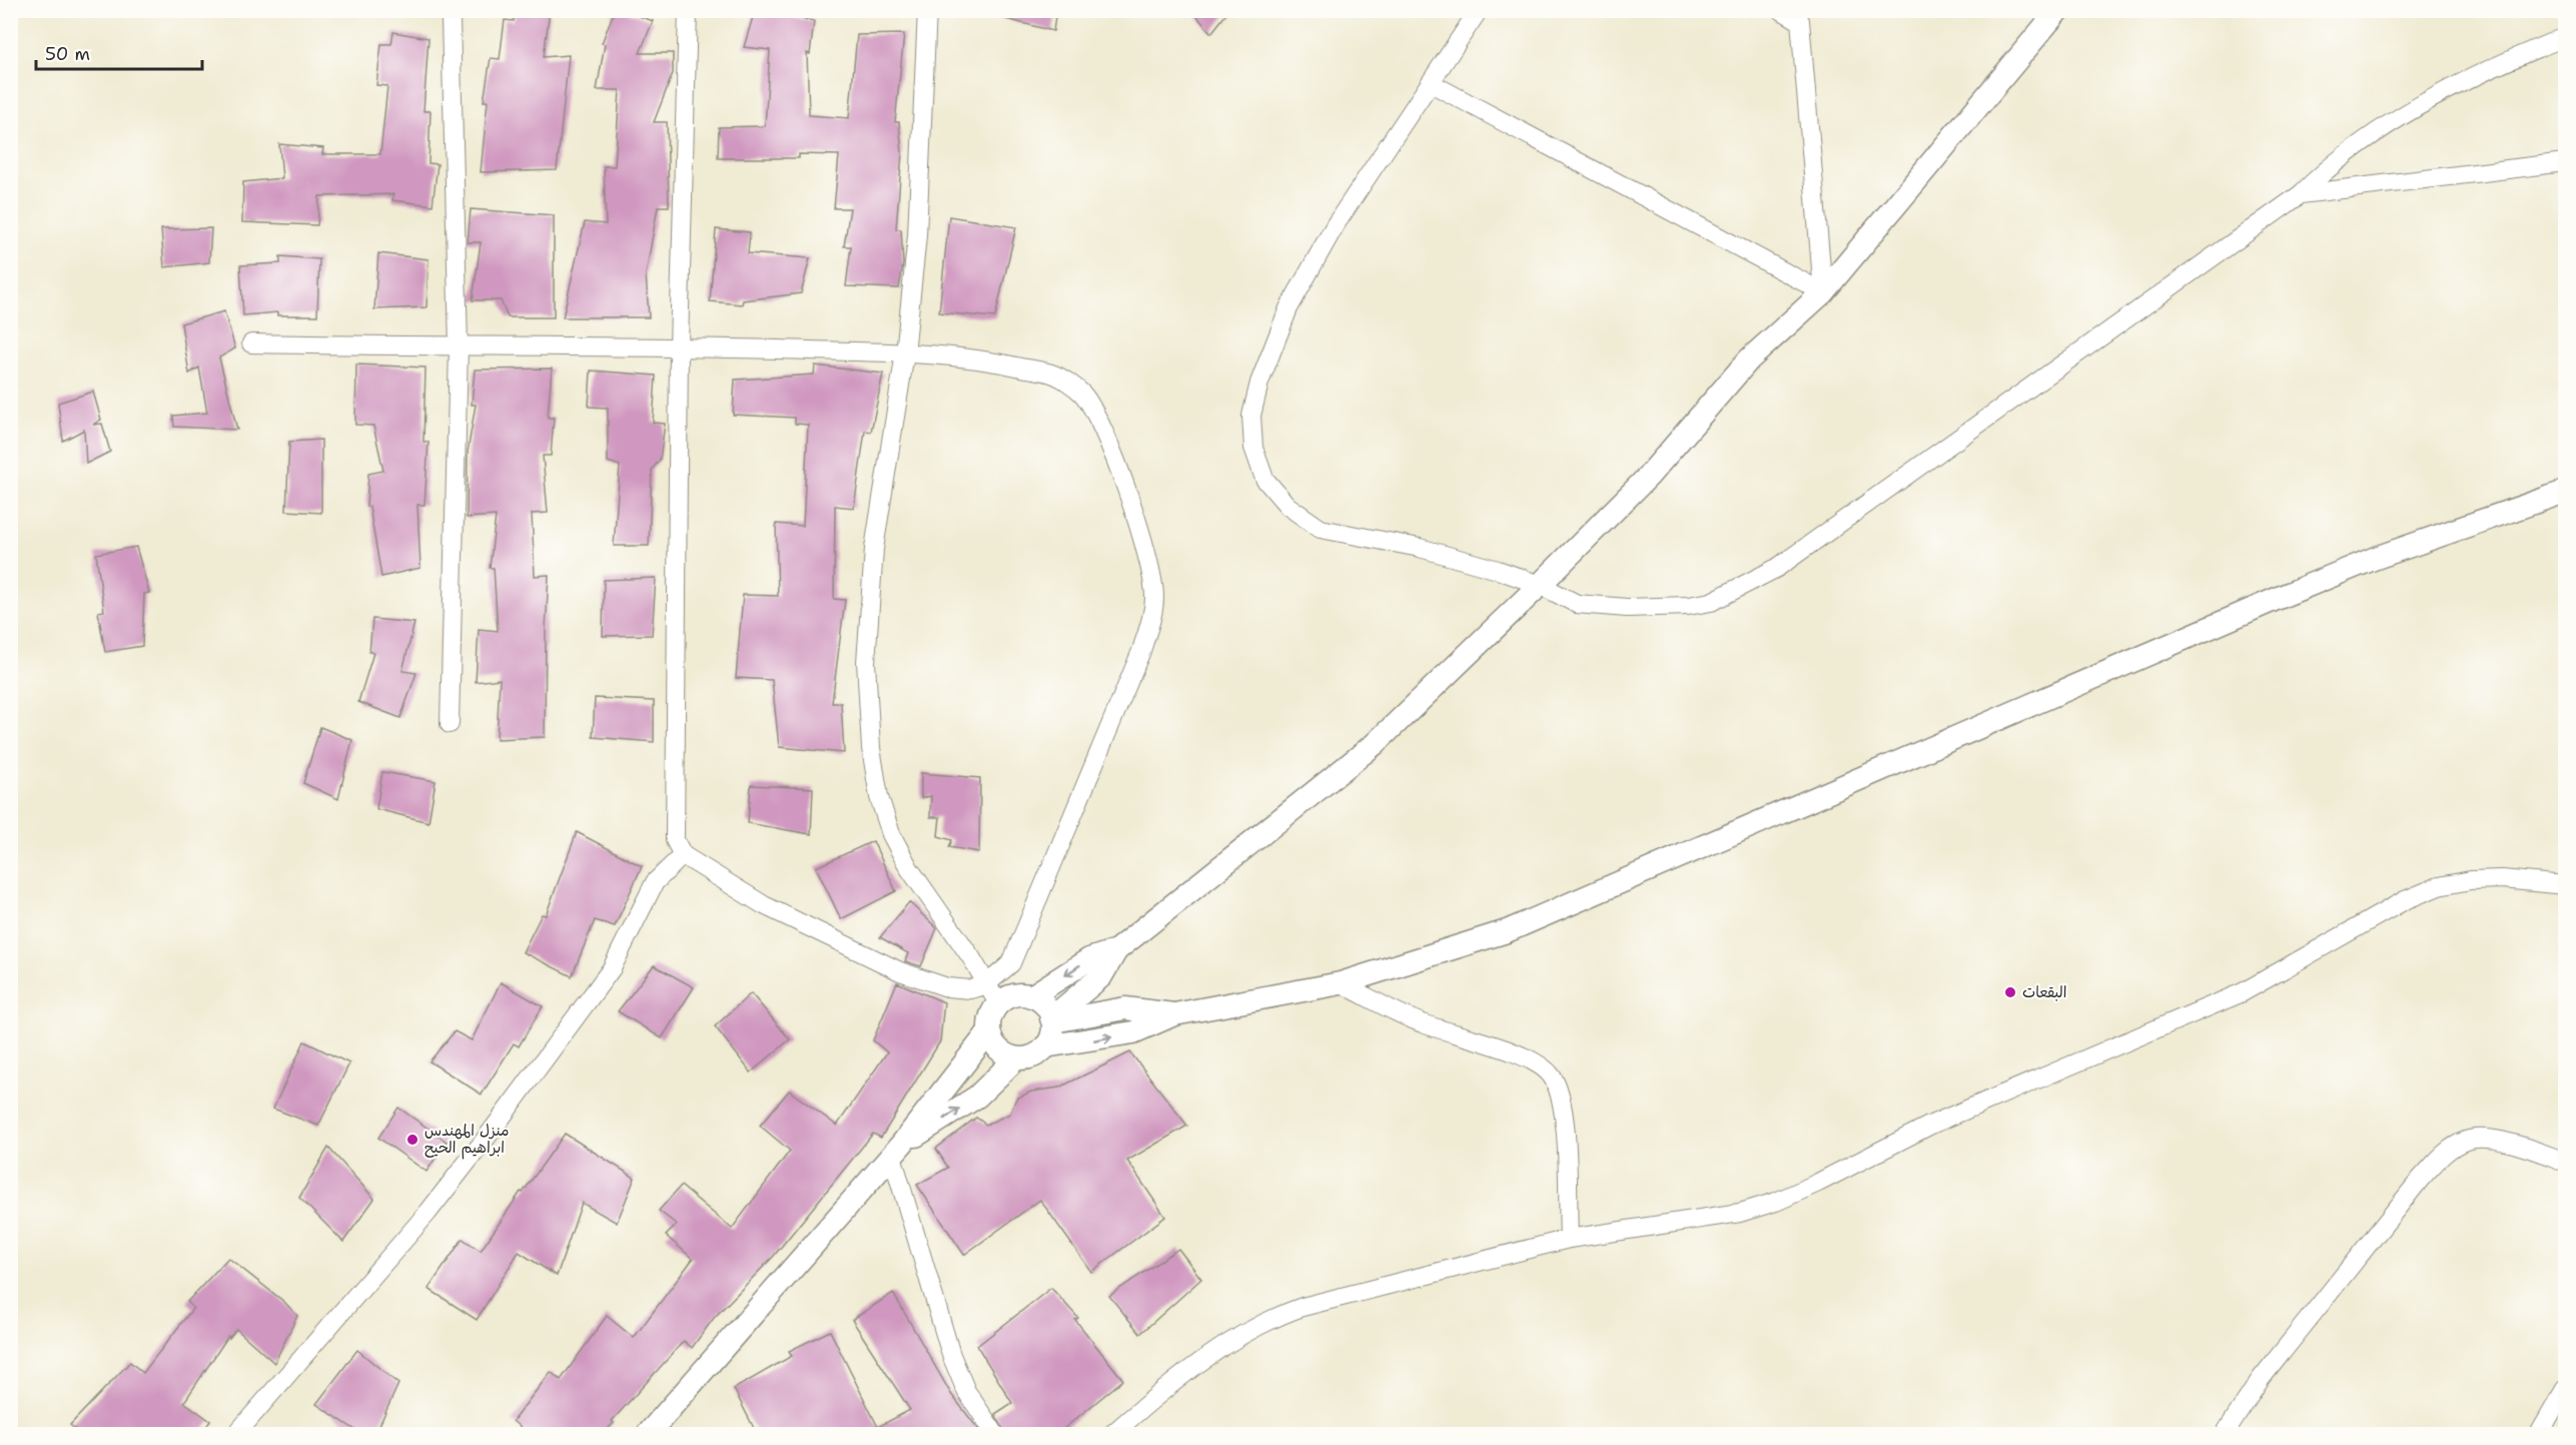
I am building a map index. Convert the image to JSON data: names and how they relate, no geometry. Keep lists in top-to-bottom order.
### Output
{
  "places": ["البقعات", "منزل المهندس ابراهيم الحيح"],
  "scale_bar": "50 m"
}
